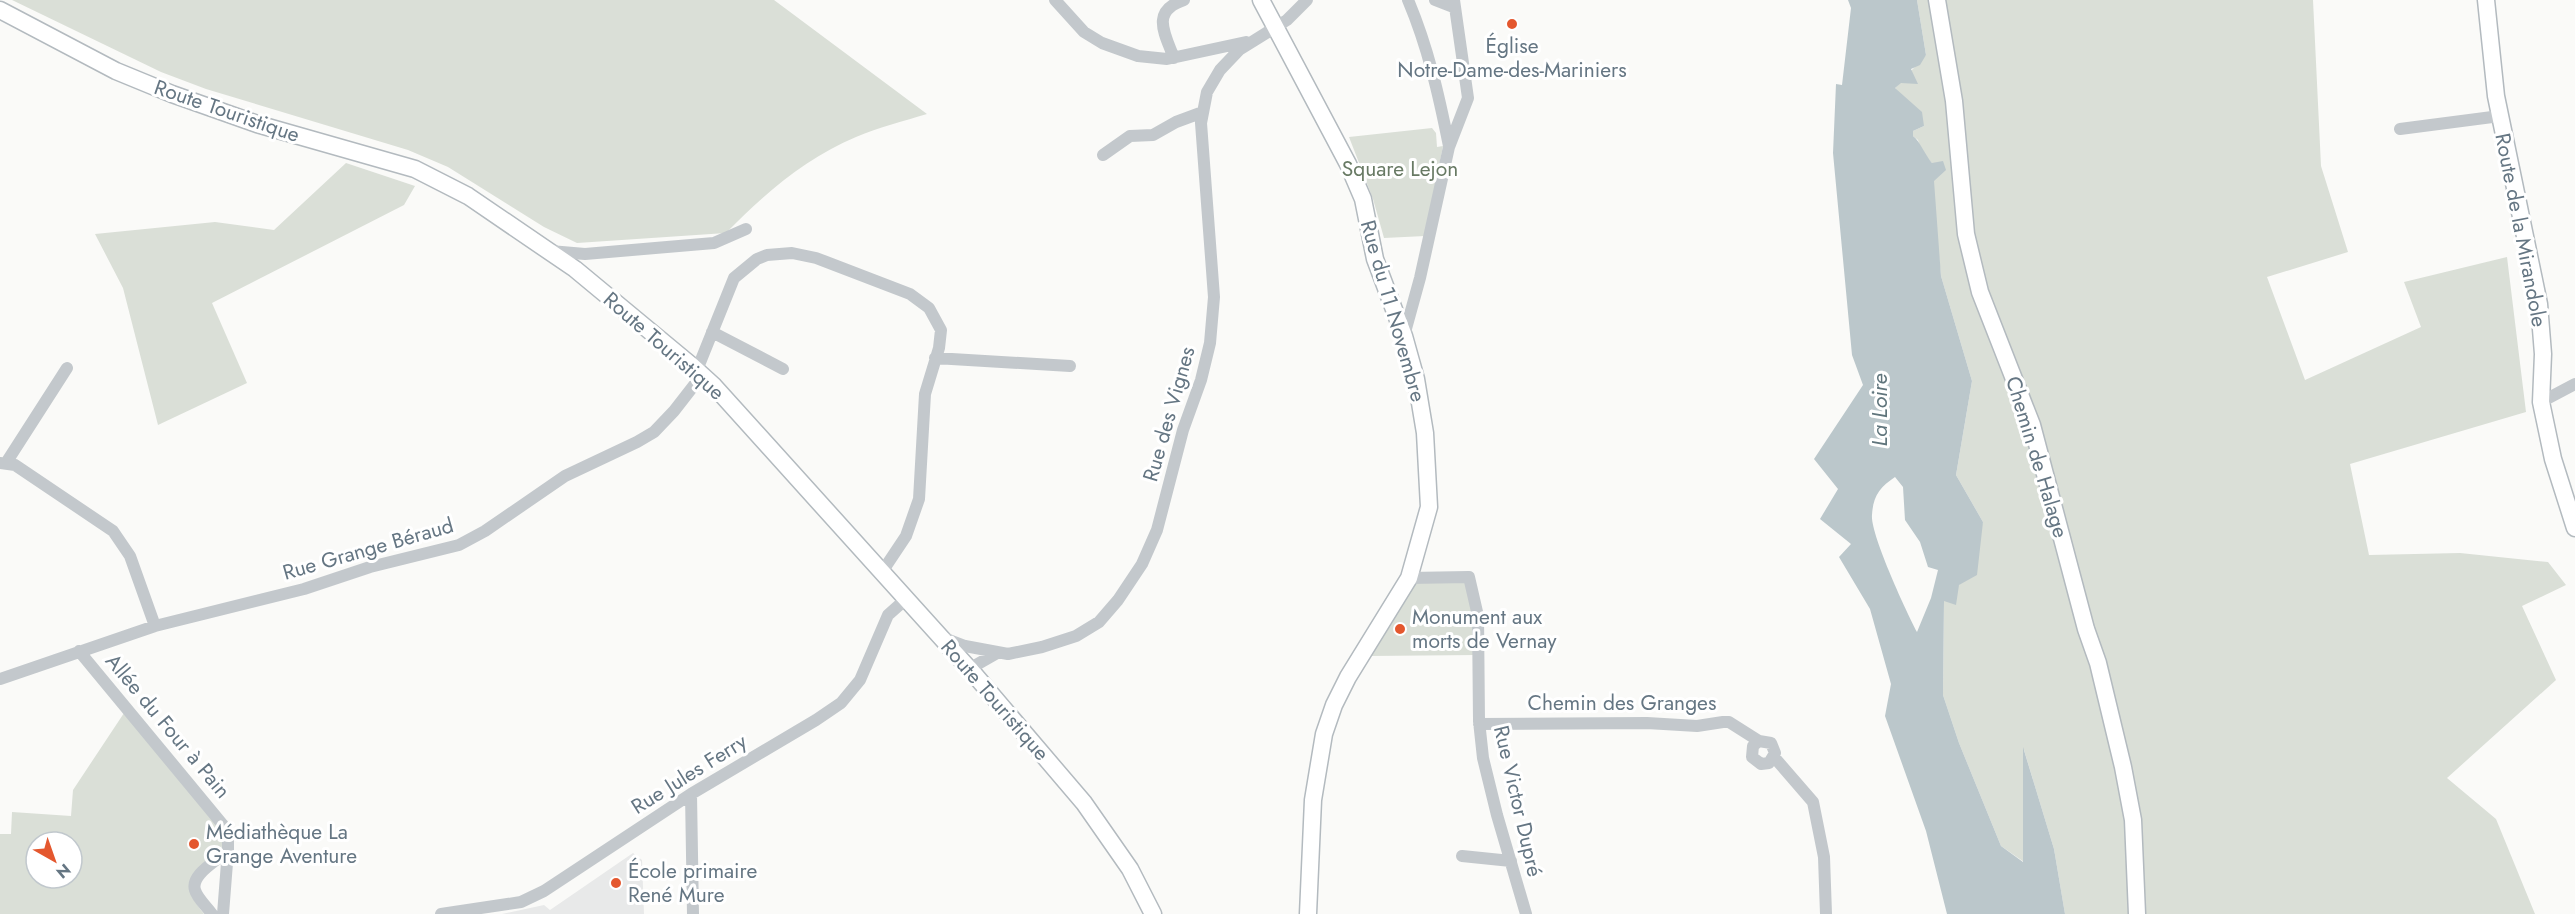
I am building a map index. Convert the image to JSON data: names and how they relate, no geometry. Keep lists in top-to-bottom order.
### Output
{
  "streets": {
    "street": [
      "Route Touristique",
      "Route de la Mirandole",
      "Rue du 11 Novembre",
      "Rue des Vignes",
      "Chemin de Halage",
      "Rue Grange Béraud",
      "Chemin des Granges",
      "Allée du Four à Pain",
      "Rue Jules Ferry",
      "Rue Victor Dupré"
    ]
  },
  "crossings": [
    ["Route Touristique", "Rue des Vignes"],
    ["Route Touristique", "Rue Grange Béraud"],
    ["Route Touristique", "Rue Jules Ferry"],
    ["Rue du 11 Novembre", "Rue des Vignes"],
    ["Rue du 11 Novembre", "Rue Victor Dupré"],
    ["Rue Grange Béraud", "Allée du Four à Pain"],
    ["Chemin des Granges", "Rue Victor Dupré"]
  ],
  "water": ["La Loire"],
  "parks": ["Square Lejon"],
  "places": [
    "Église Notre-Dame-des-Mariniers",
    "Monument aux morts de Vernay",
    "Médiathèque La Grange Aventure",
    "École primaire René Mure"
  ],
  "north": "bottom right"
}
